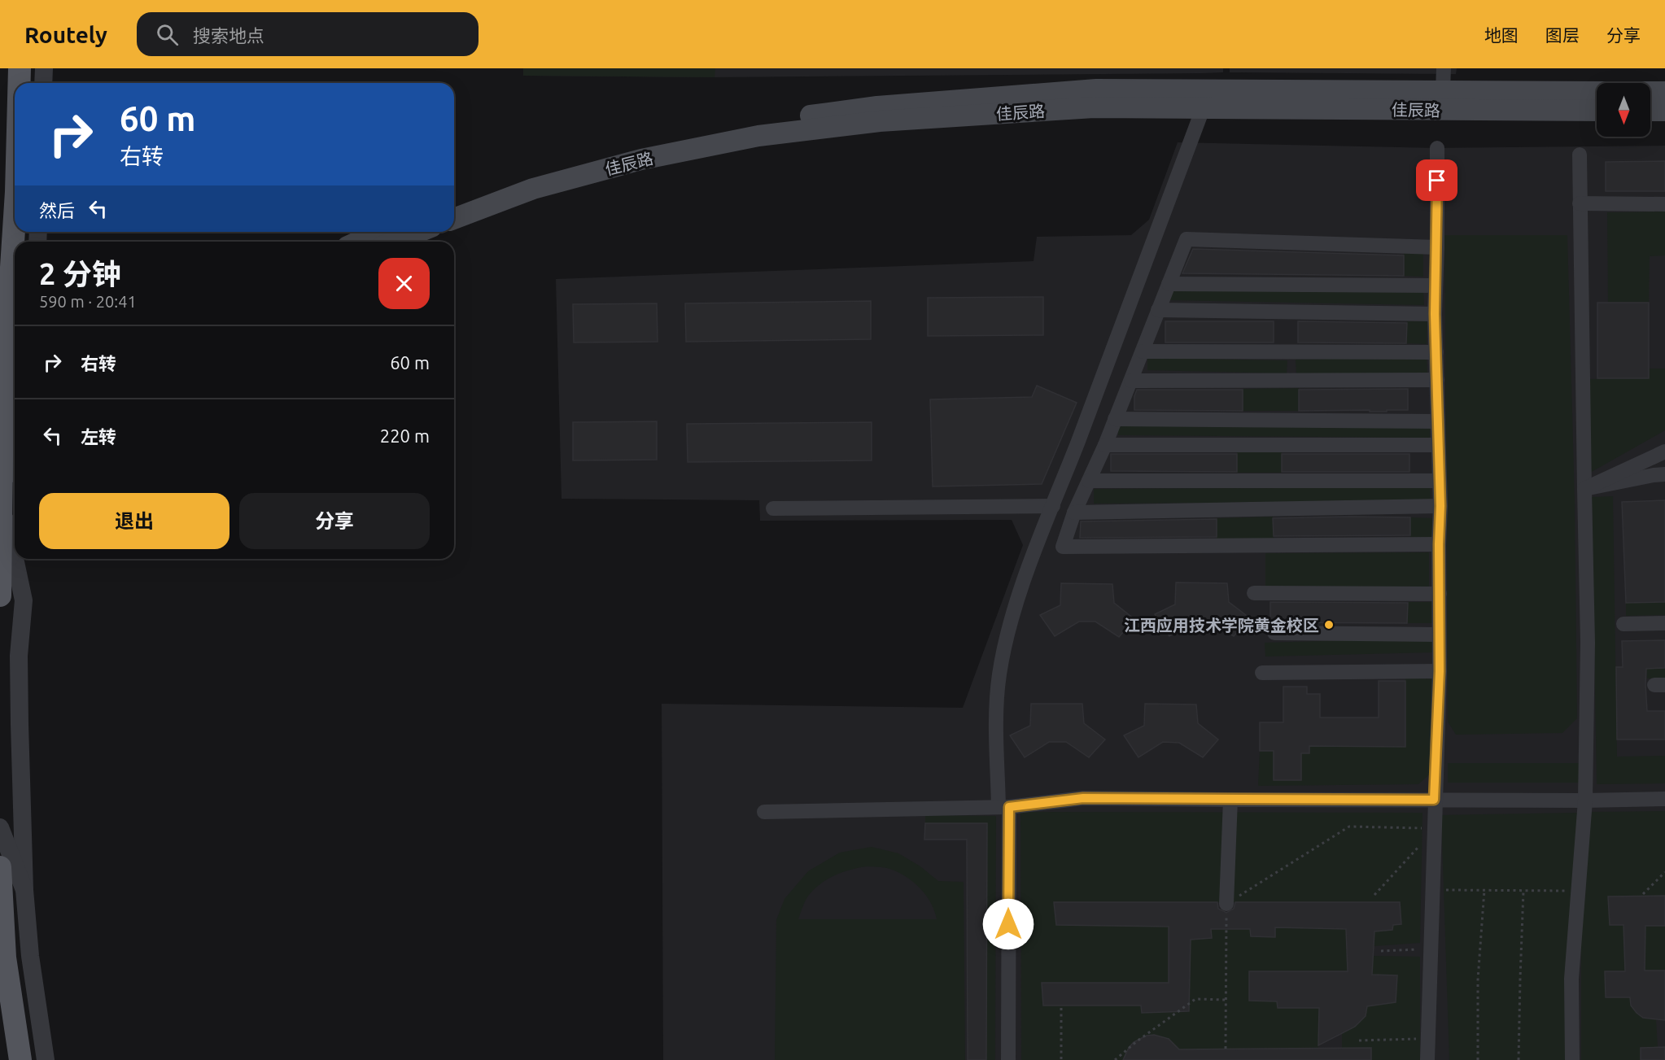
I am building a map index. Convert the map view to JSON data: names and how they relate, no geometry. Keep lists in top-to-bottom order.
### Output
{
  "streets": {
    "main road": ["佳辰路"]
  },
  "places": ["江西应用技术学院黄金校区"],
  "north": "bottom",
  "page": {
    "header": "Routely",
    "search": "搜索地点",
    "nav": ["地图", "图层", "分享"],
    "turn": ["60 m", "右转"],
    "then": "然后",
    "heading": ["2 分钟", "590 m · 20:41"],
    "list": [
      {
        "name": "右转",
        "value": "60 m"
      },
      {
        "name": "左转",
        "value": "220 m"
      }
    ],
    "buttons": ["退出", "分享"]
  }
}
